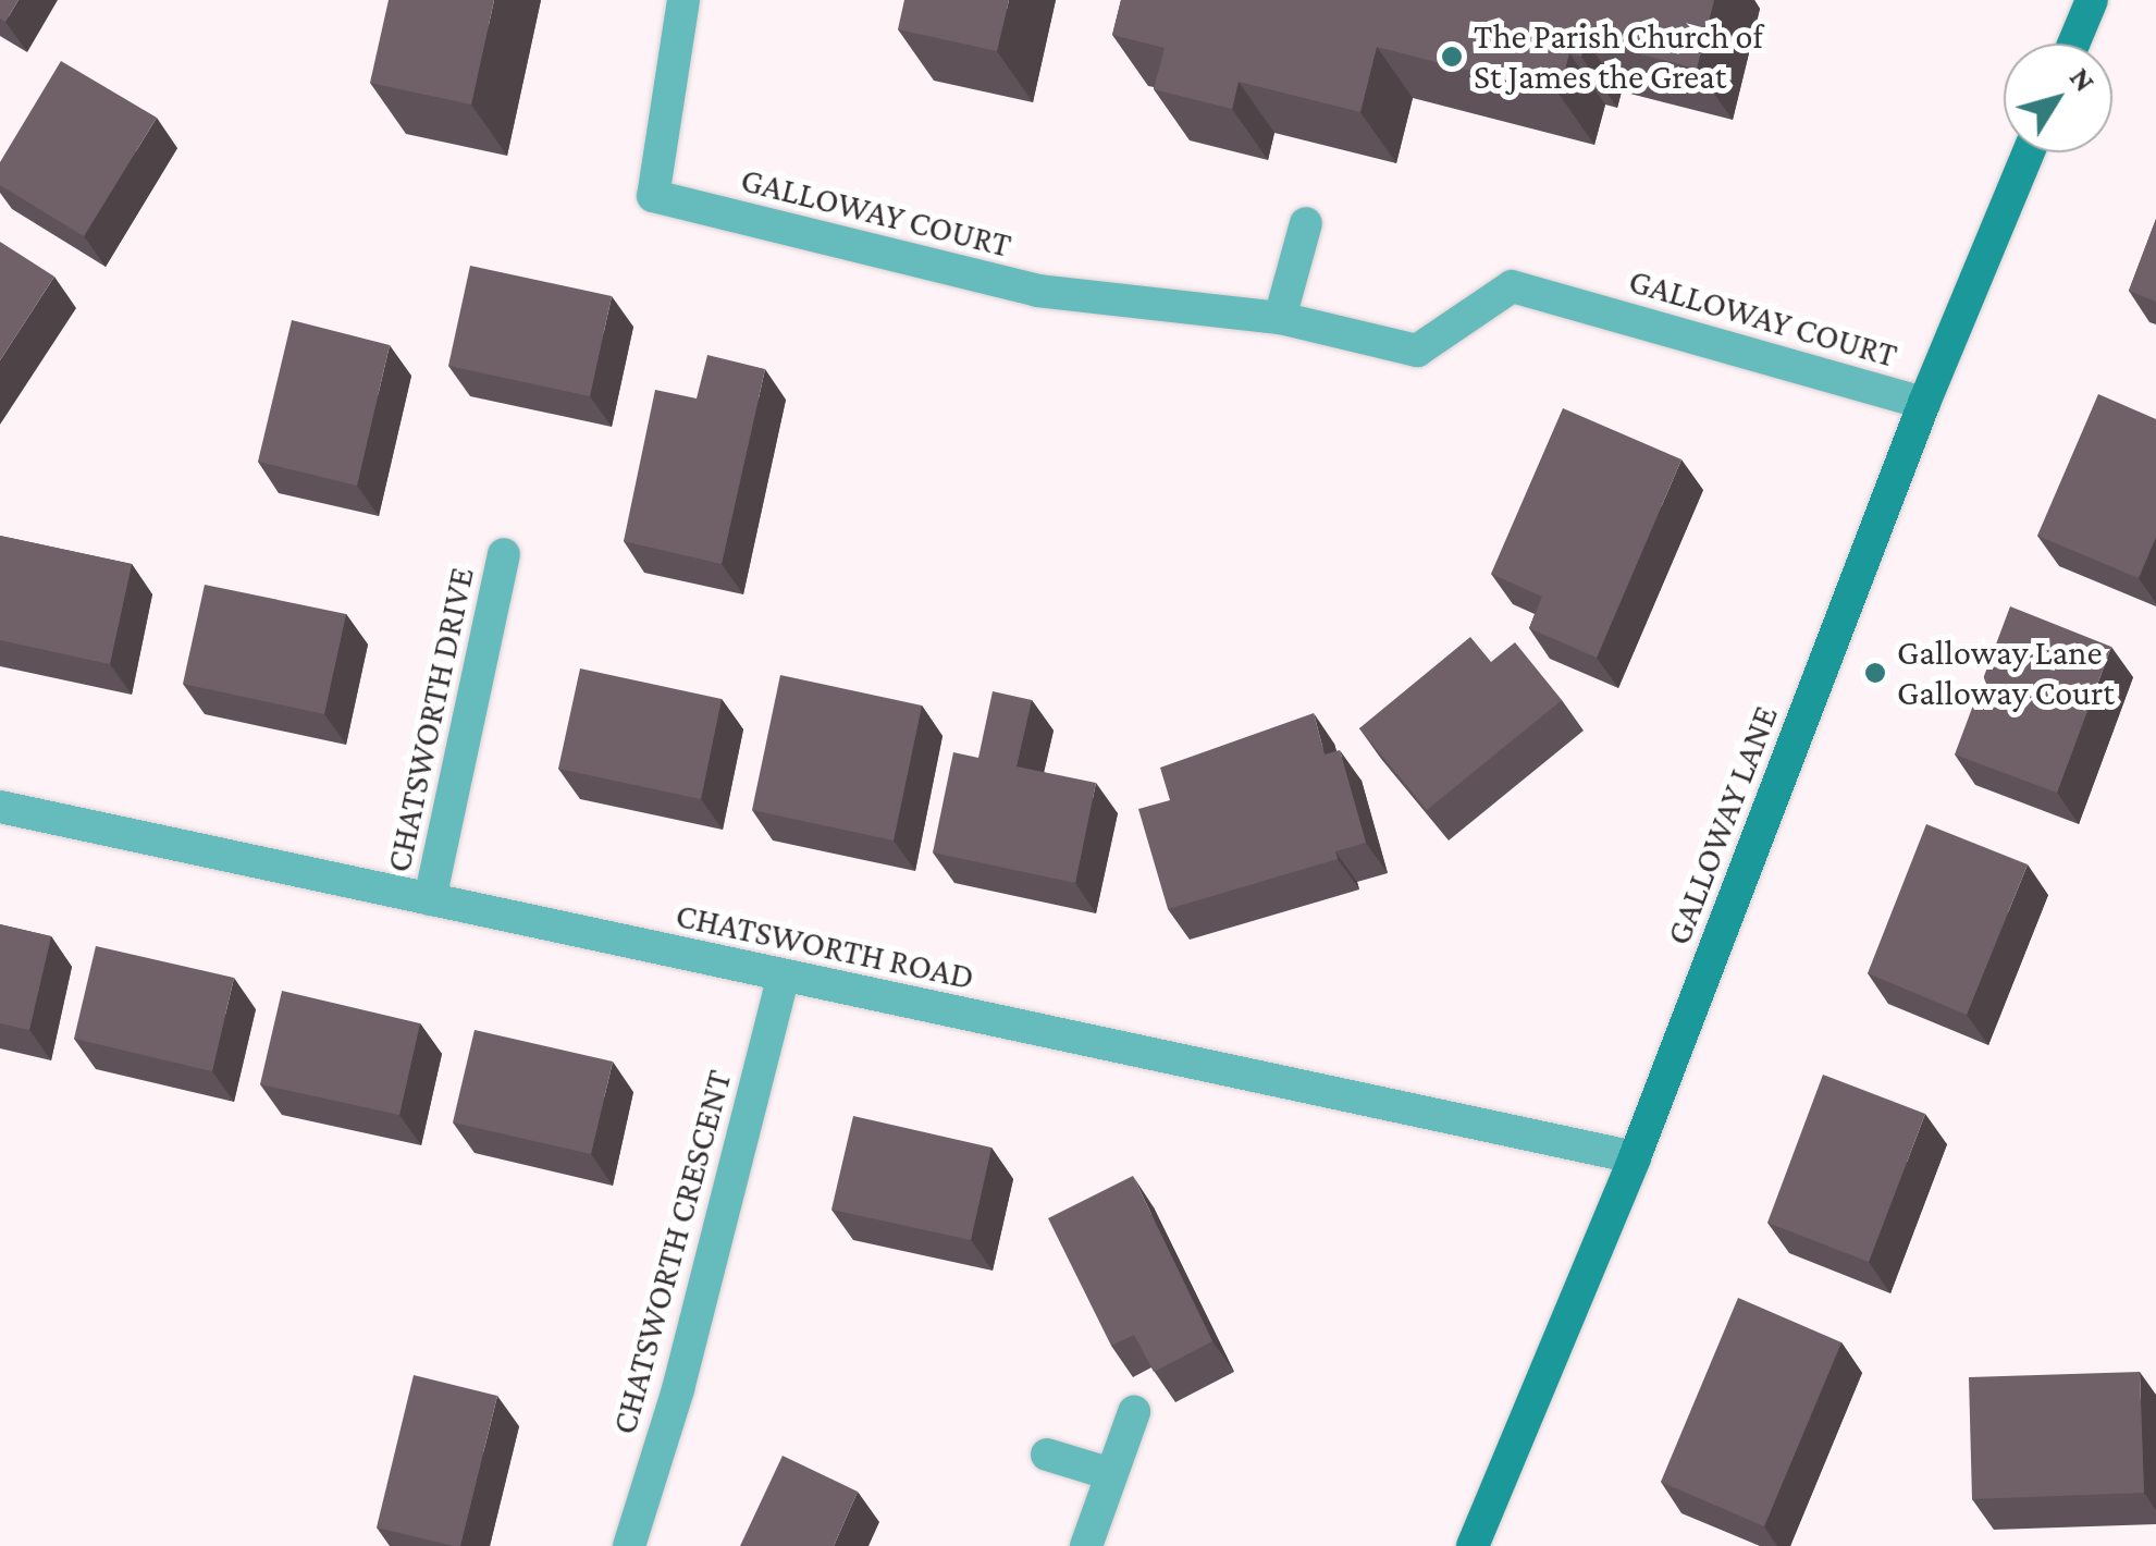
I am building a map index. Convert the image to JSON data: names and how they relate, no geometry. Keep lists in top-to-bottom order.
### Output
{
  "streets": {
    "main road": ["GALLOWAY LANE"],
    "street": [
      "GALLOWAY COURT",
      "CHATSWORTH DRIVE",
      "CHATSWORTH ROAD",
      "CHATSWORTH CRESCENT"
    ]
  },
  "crossings": [
    ["GALLOWAY COURT", "GALLOWAY LANE"],
    ["CHATSWORTH DRIVE", "CHATSWORTH ROAD"],
    ["GALLOWAY LANE", "CHATSWORTH ROAD"],
    ["CHATSWORTH ROAD", "CHATSWORTH CRESCENT"]
  ],
  "places": ["The Parish Church of St James the Great", "Galloway Lane Galloway Court"],
  "north": "top right"
}
